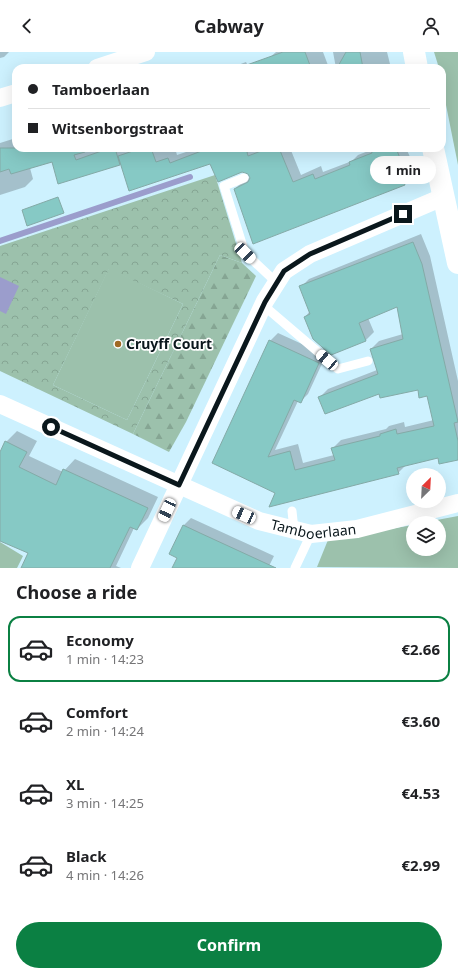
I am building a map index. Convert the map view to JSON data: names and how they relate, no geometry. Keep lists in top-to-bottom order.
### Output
{
  "streets": {
    "street": ["Tamboerlaan"]
  },
  "places": ["Cruyff Court"],
  "north": "top right",
  "page": {
    "header": "Cabway",
    "banner": ["Tamboerlaan", "Witsenborgstraat"],
    "bubble": "1 min",
    "heading": "Choose a ride",
    "list": [
      {
        "name": "Economy",
        "note": "1 min · 14:23",
        "value": "€2.66"
      },
      {
        "name": "Comfort",
        "note": "2 min · 14:24",
        "value": "€3.60"
      },
      {
        "name": "XL",
        "note": "3 min · 14:25",
        "value": "€4.53"
      },
      {
        "name": "Black",
        "note": "4 min · 14:26",
        "value": "€2.99"
      }
    ],
    "buttons": "Confirm"
  }
}
